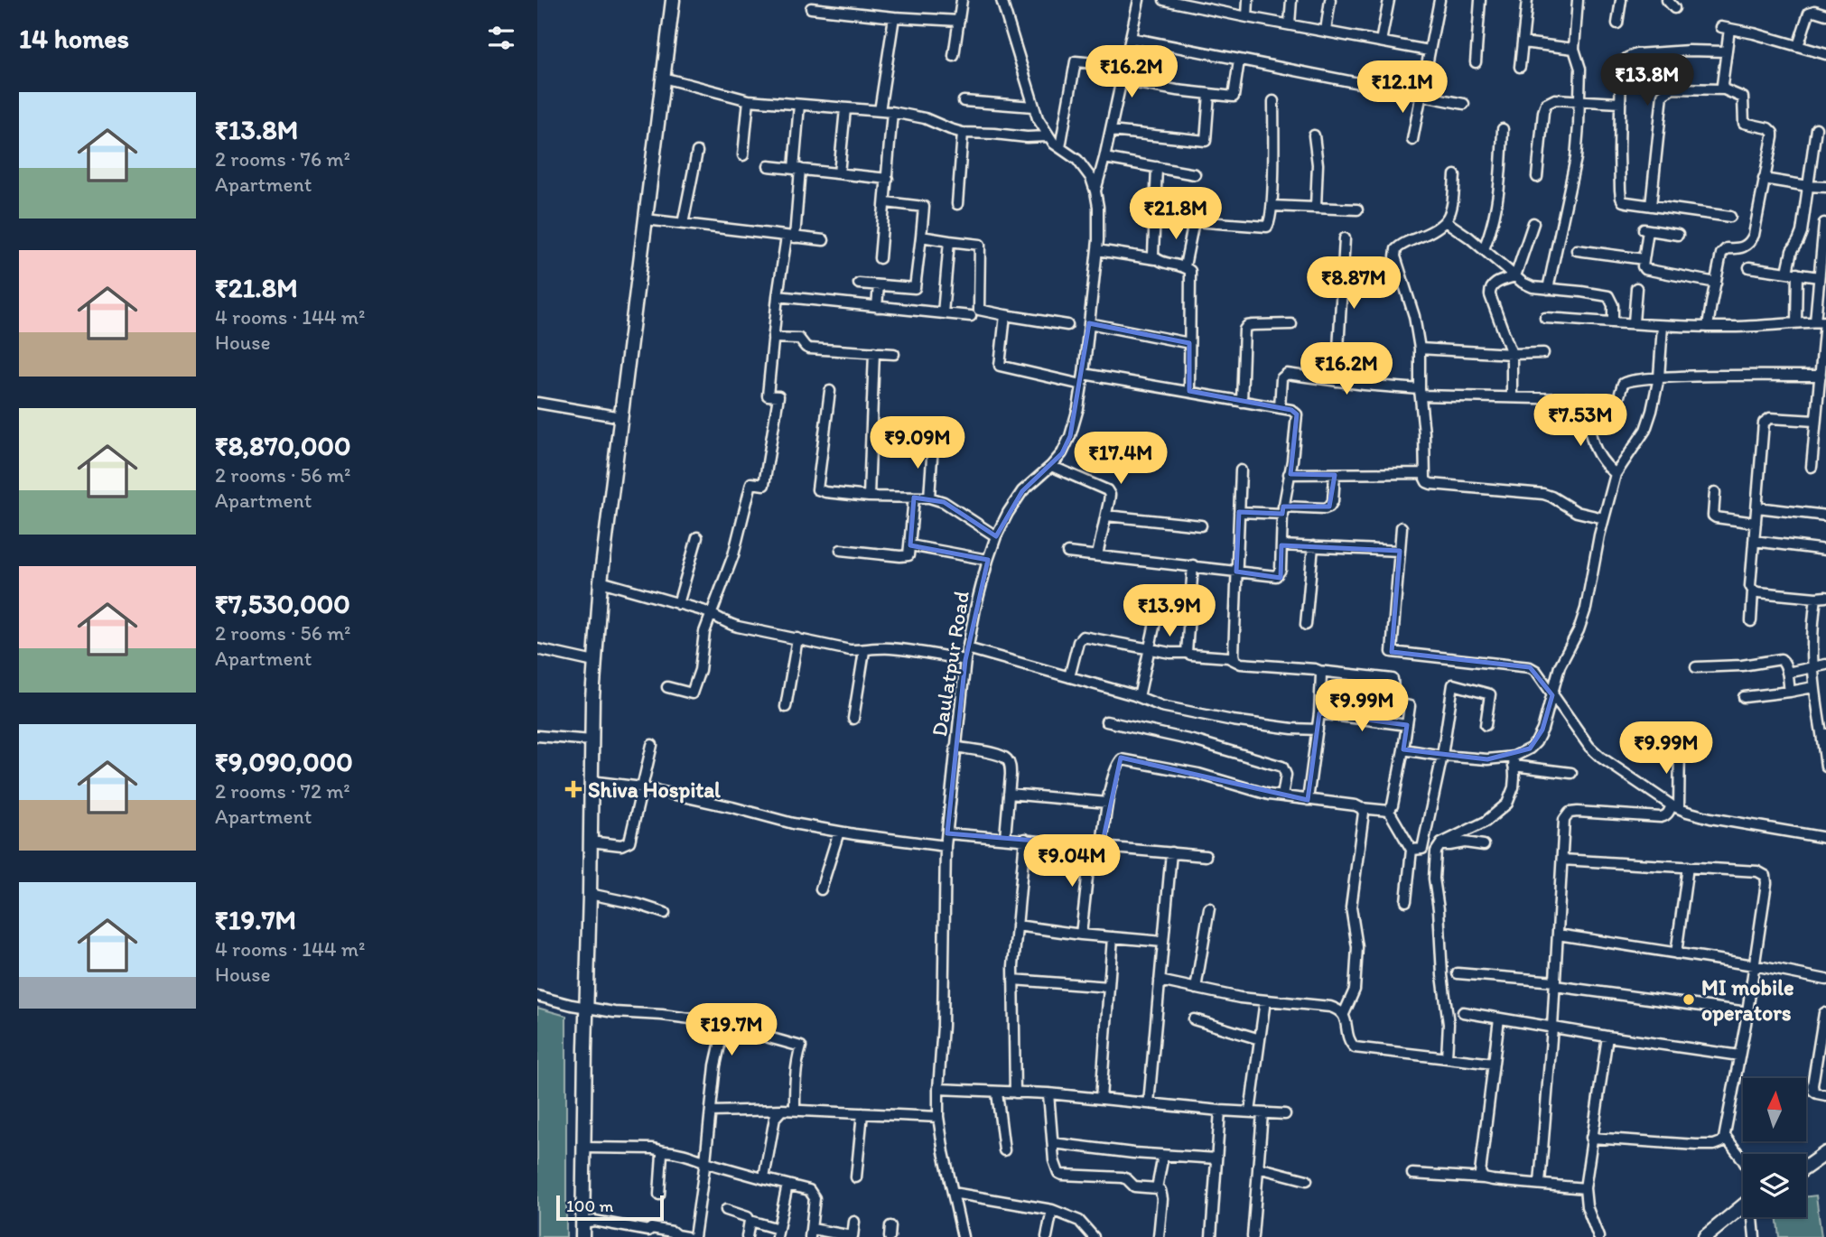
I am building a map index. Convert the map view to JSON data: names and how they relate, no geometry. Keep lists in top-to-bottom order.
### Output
{
  "streets": {
    "street": ["Daulatpur Road"]
  },
  "places": {
    "health": ["Shiva Hospital"],
    "other": ["MI mobile operators"]
  },
  "scale_bar": "100 m",
  "north": "top",
  "page": {
    "heading": "14 homes",
    "price": [
      "₹16.2M",
      "₹13.8M",
      "₹12.1M",
      "₹21.8M",
      "₹8.87M",
      "₹16.2M",
      "₹7.53M",
      "₹9.09M",
      "₹17.4M",
      "₹13.9M",
      "₹9.99M",
      "₹9.99M",
      "₹9.04M",
      "₹19.7M"
    ],
    "list": [
      {
        "name": "₹13.8M",
        "note": "2 rooms · 76 m² · Apartment"
      },
      {
        "name": "₹21.8M",
        "note": "4 rooms · 144 m² · House"
      },
      {
        "name": "₹8,870,000",
        "note": "2 rooms · 56 m² · Apartment"
      },
      {
        "name": "₹7,530,000",
        "note": "2 rooms · 56 m² · Apartment"
      },
      {
        "name": "₹9,090,000",
        "note": "2 rooms · 72 m² · Apartment"
      },
      {
        "name": "₹19.7M",
        "note": "4 rooms · 144 m² · House"
      }
    ],
    "scale": "100 m"
  }
}
